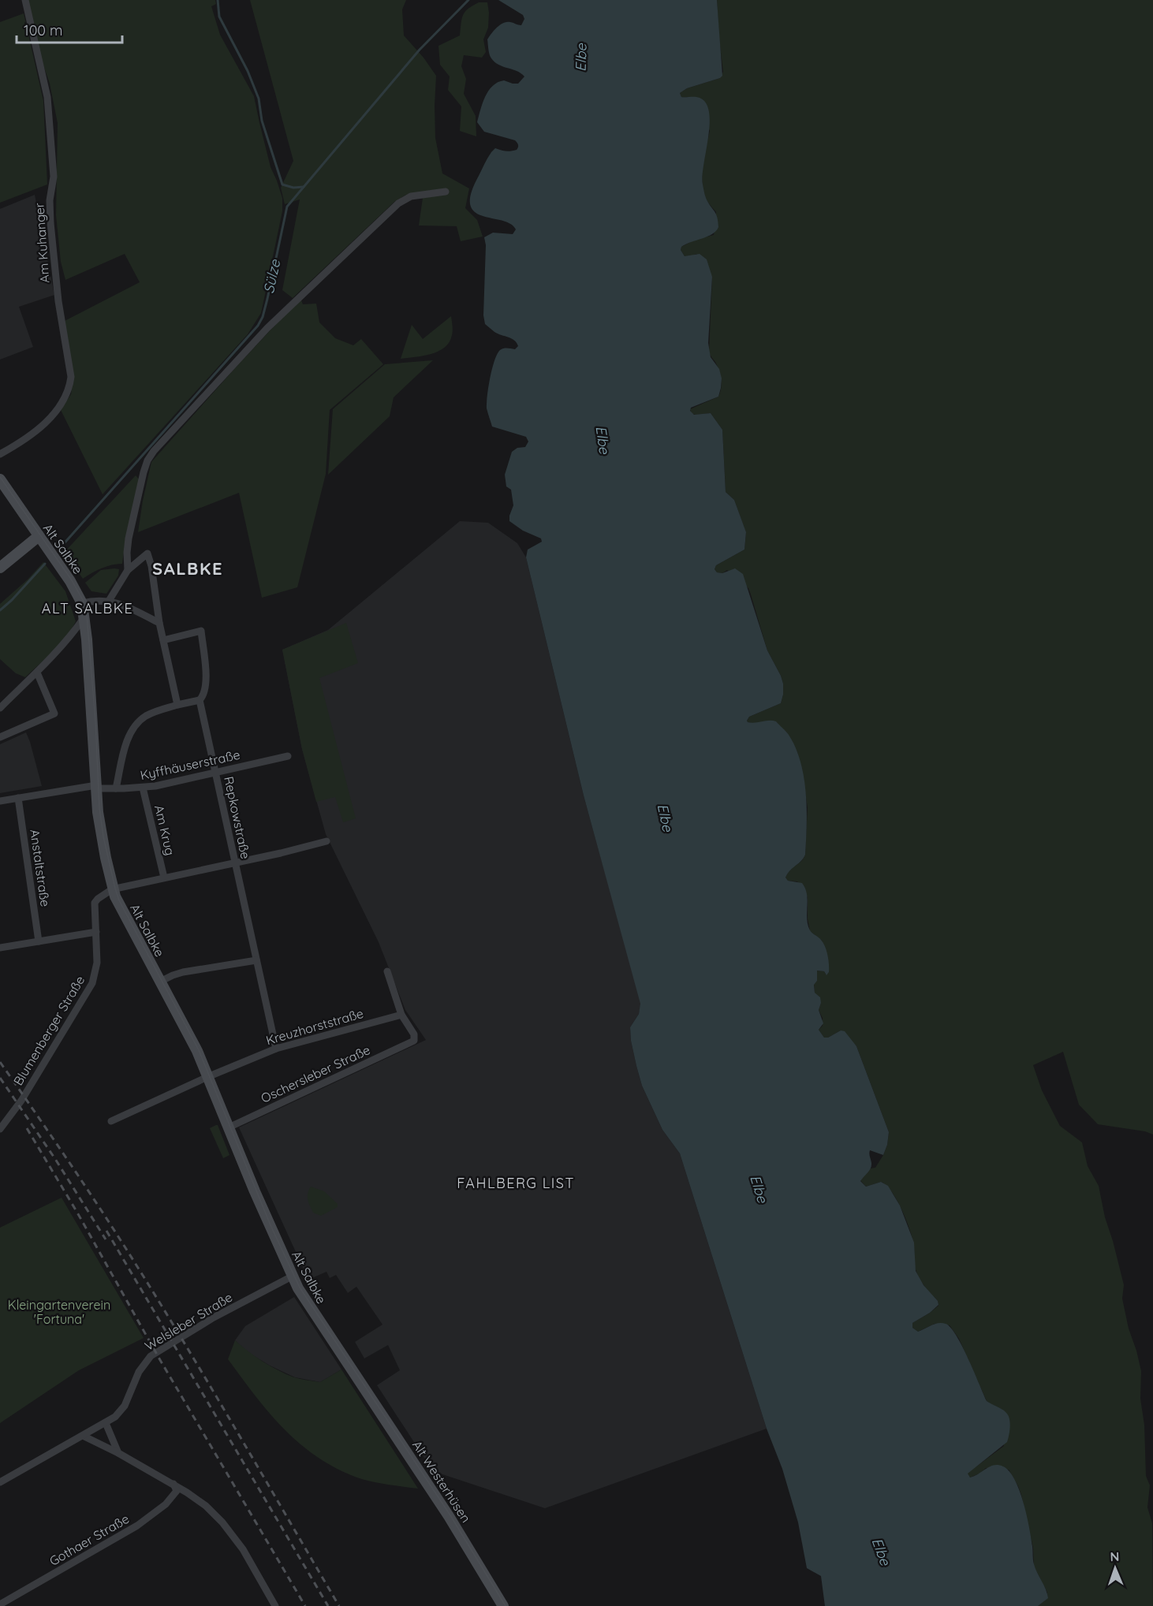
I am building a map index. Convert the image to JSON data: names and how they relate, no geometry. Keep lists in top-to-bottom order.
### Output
{
  "streets": {
    "main road": ["Alt Salbke", "Alt Westerhüsen"],
    "street": [
      "Am Kuhanger",
      "Kyffhäuserstraße",
      "Repkowstraße",
      "Am Krug",
      "Anstaltstraße",
      "Kreuzhorststraße",
      "Blumenberger Straße",
      "Oschersleber Straße",
      "Welsleber Straße",
      "Gothaer Straße"
    ]
  },
  "crossings": [
    ["Alt Salbke", "Kyffhäuserstraße"],
    ["Alt Salbke", "Kreuzhorststraße"],
    ["Alt Salbke", "Blumenberger Straße"],
    ["Alt Salbke", "Oschersleber Straße"],
    ["Alt Salbke", "Welsleber Straße"],
    ["Alt Salbke", "Alt Westerhüsen"],
    ["Kyffhäuserstraße", "Repkowstraße"],
    ["Kyffhäuserstraße", "Am Krug"],
    ["Kyffhäuserstraße", "Anstaltstraße"],
    ["Repkowstraße", "Kreuzhorststraße"],
    ["Kreuzhorststraße", "Oschersleber Straße"]
  ],
  "districts": ["SALBKE", "ALT SALBKE", "FAHLBERG LIST"],
  "water": ["Elbe", "Sülze"],
  "parks": ["Kleingartenverein 'Fortuna'"],
  "scale_bar": "100 m",
  "north": "top"
}
